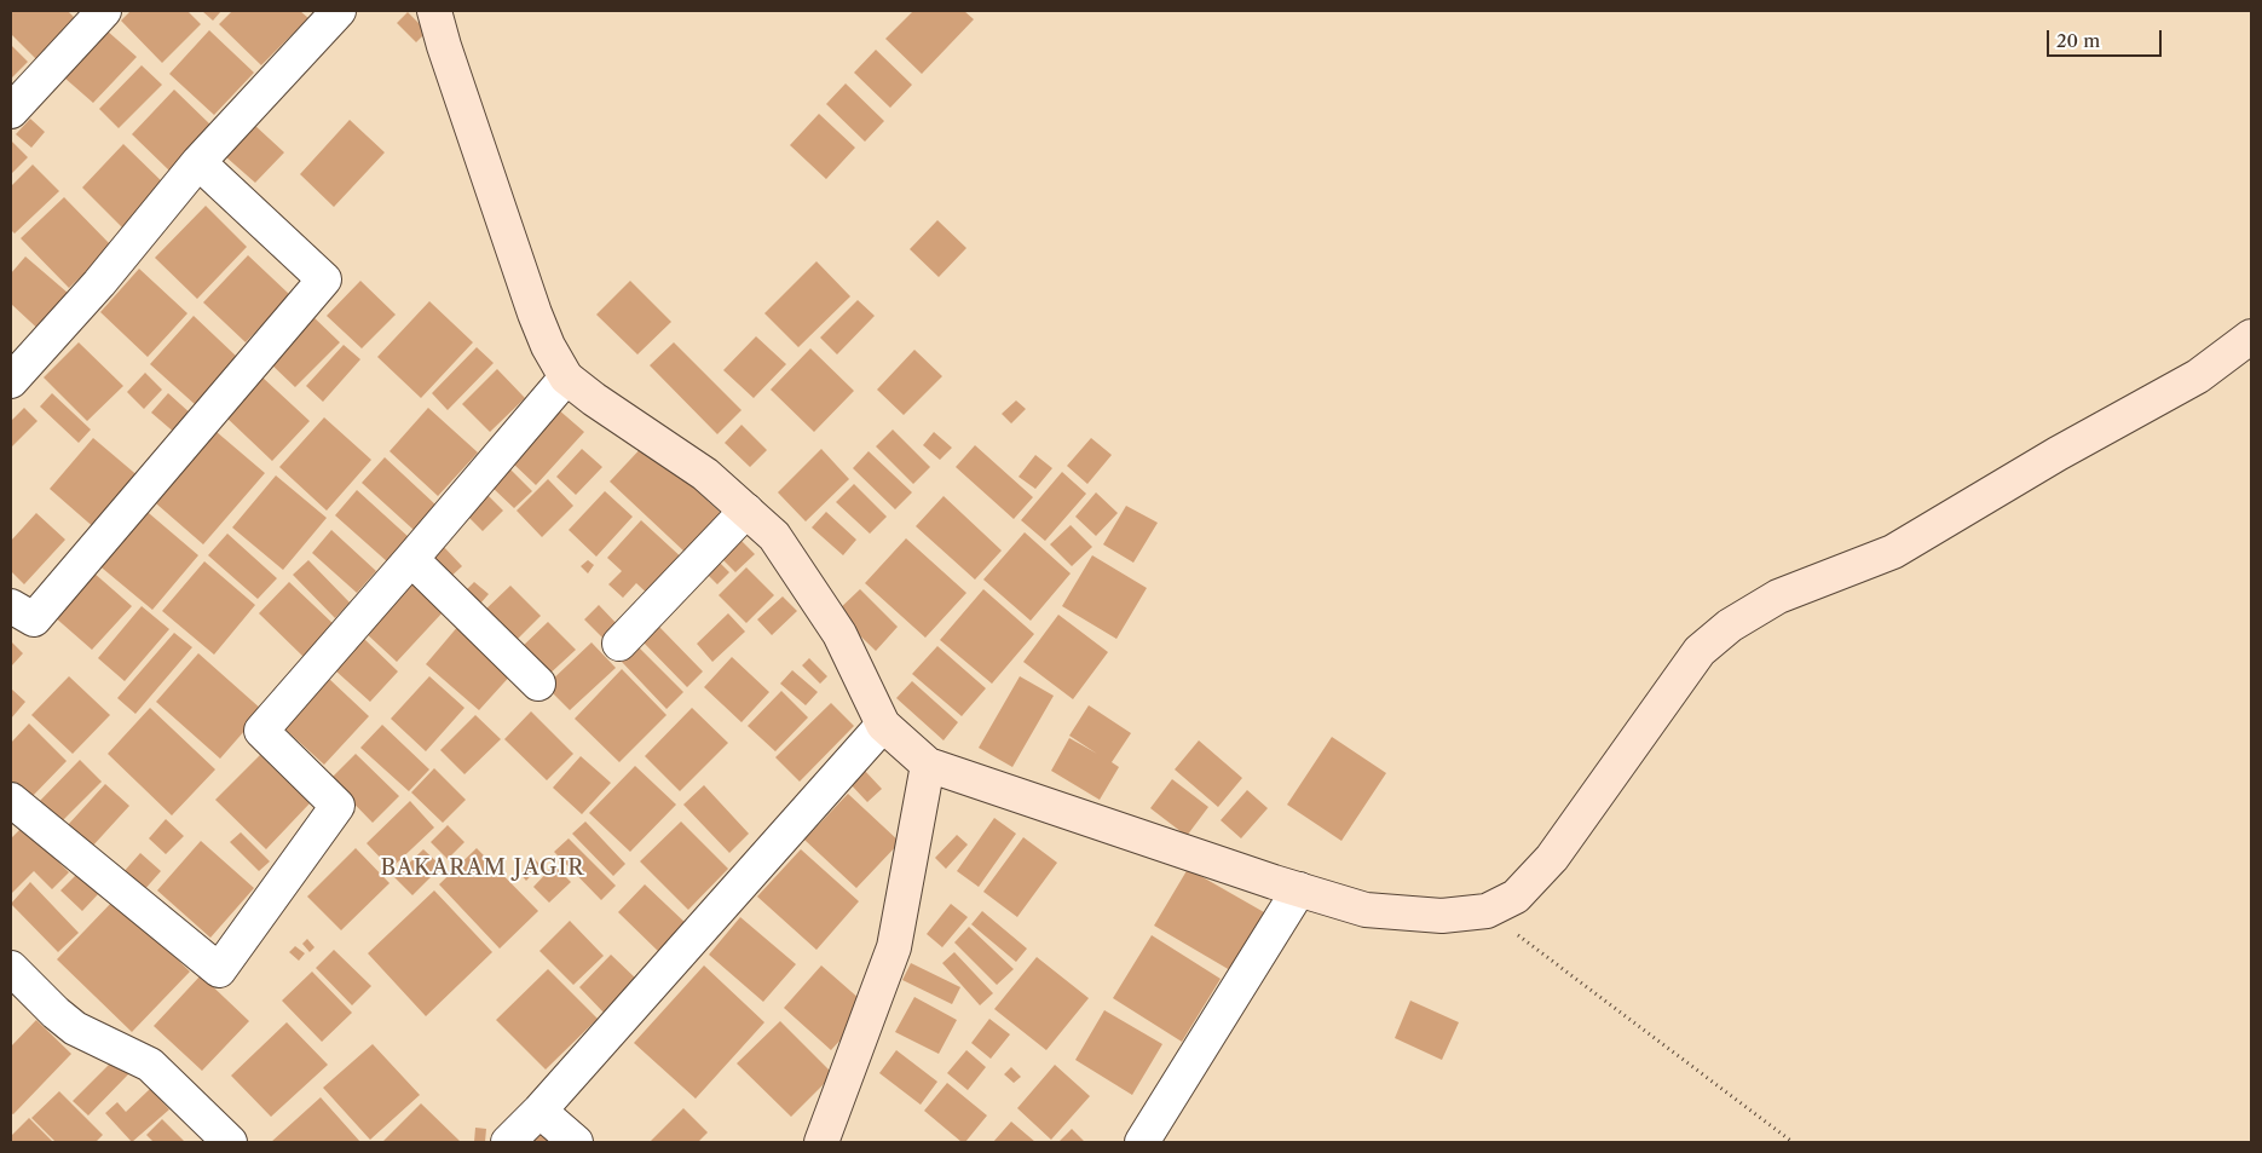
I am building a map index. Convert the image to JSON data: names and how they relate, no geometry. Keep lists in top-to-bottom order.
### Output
{
  "districts": ["BAKARAM JAGIR"],
  "scale_bar": "20 m"
}
